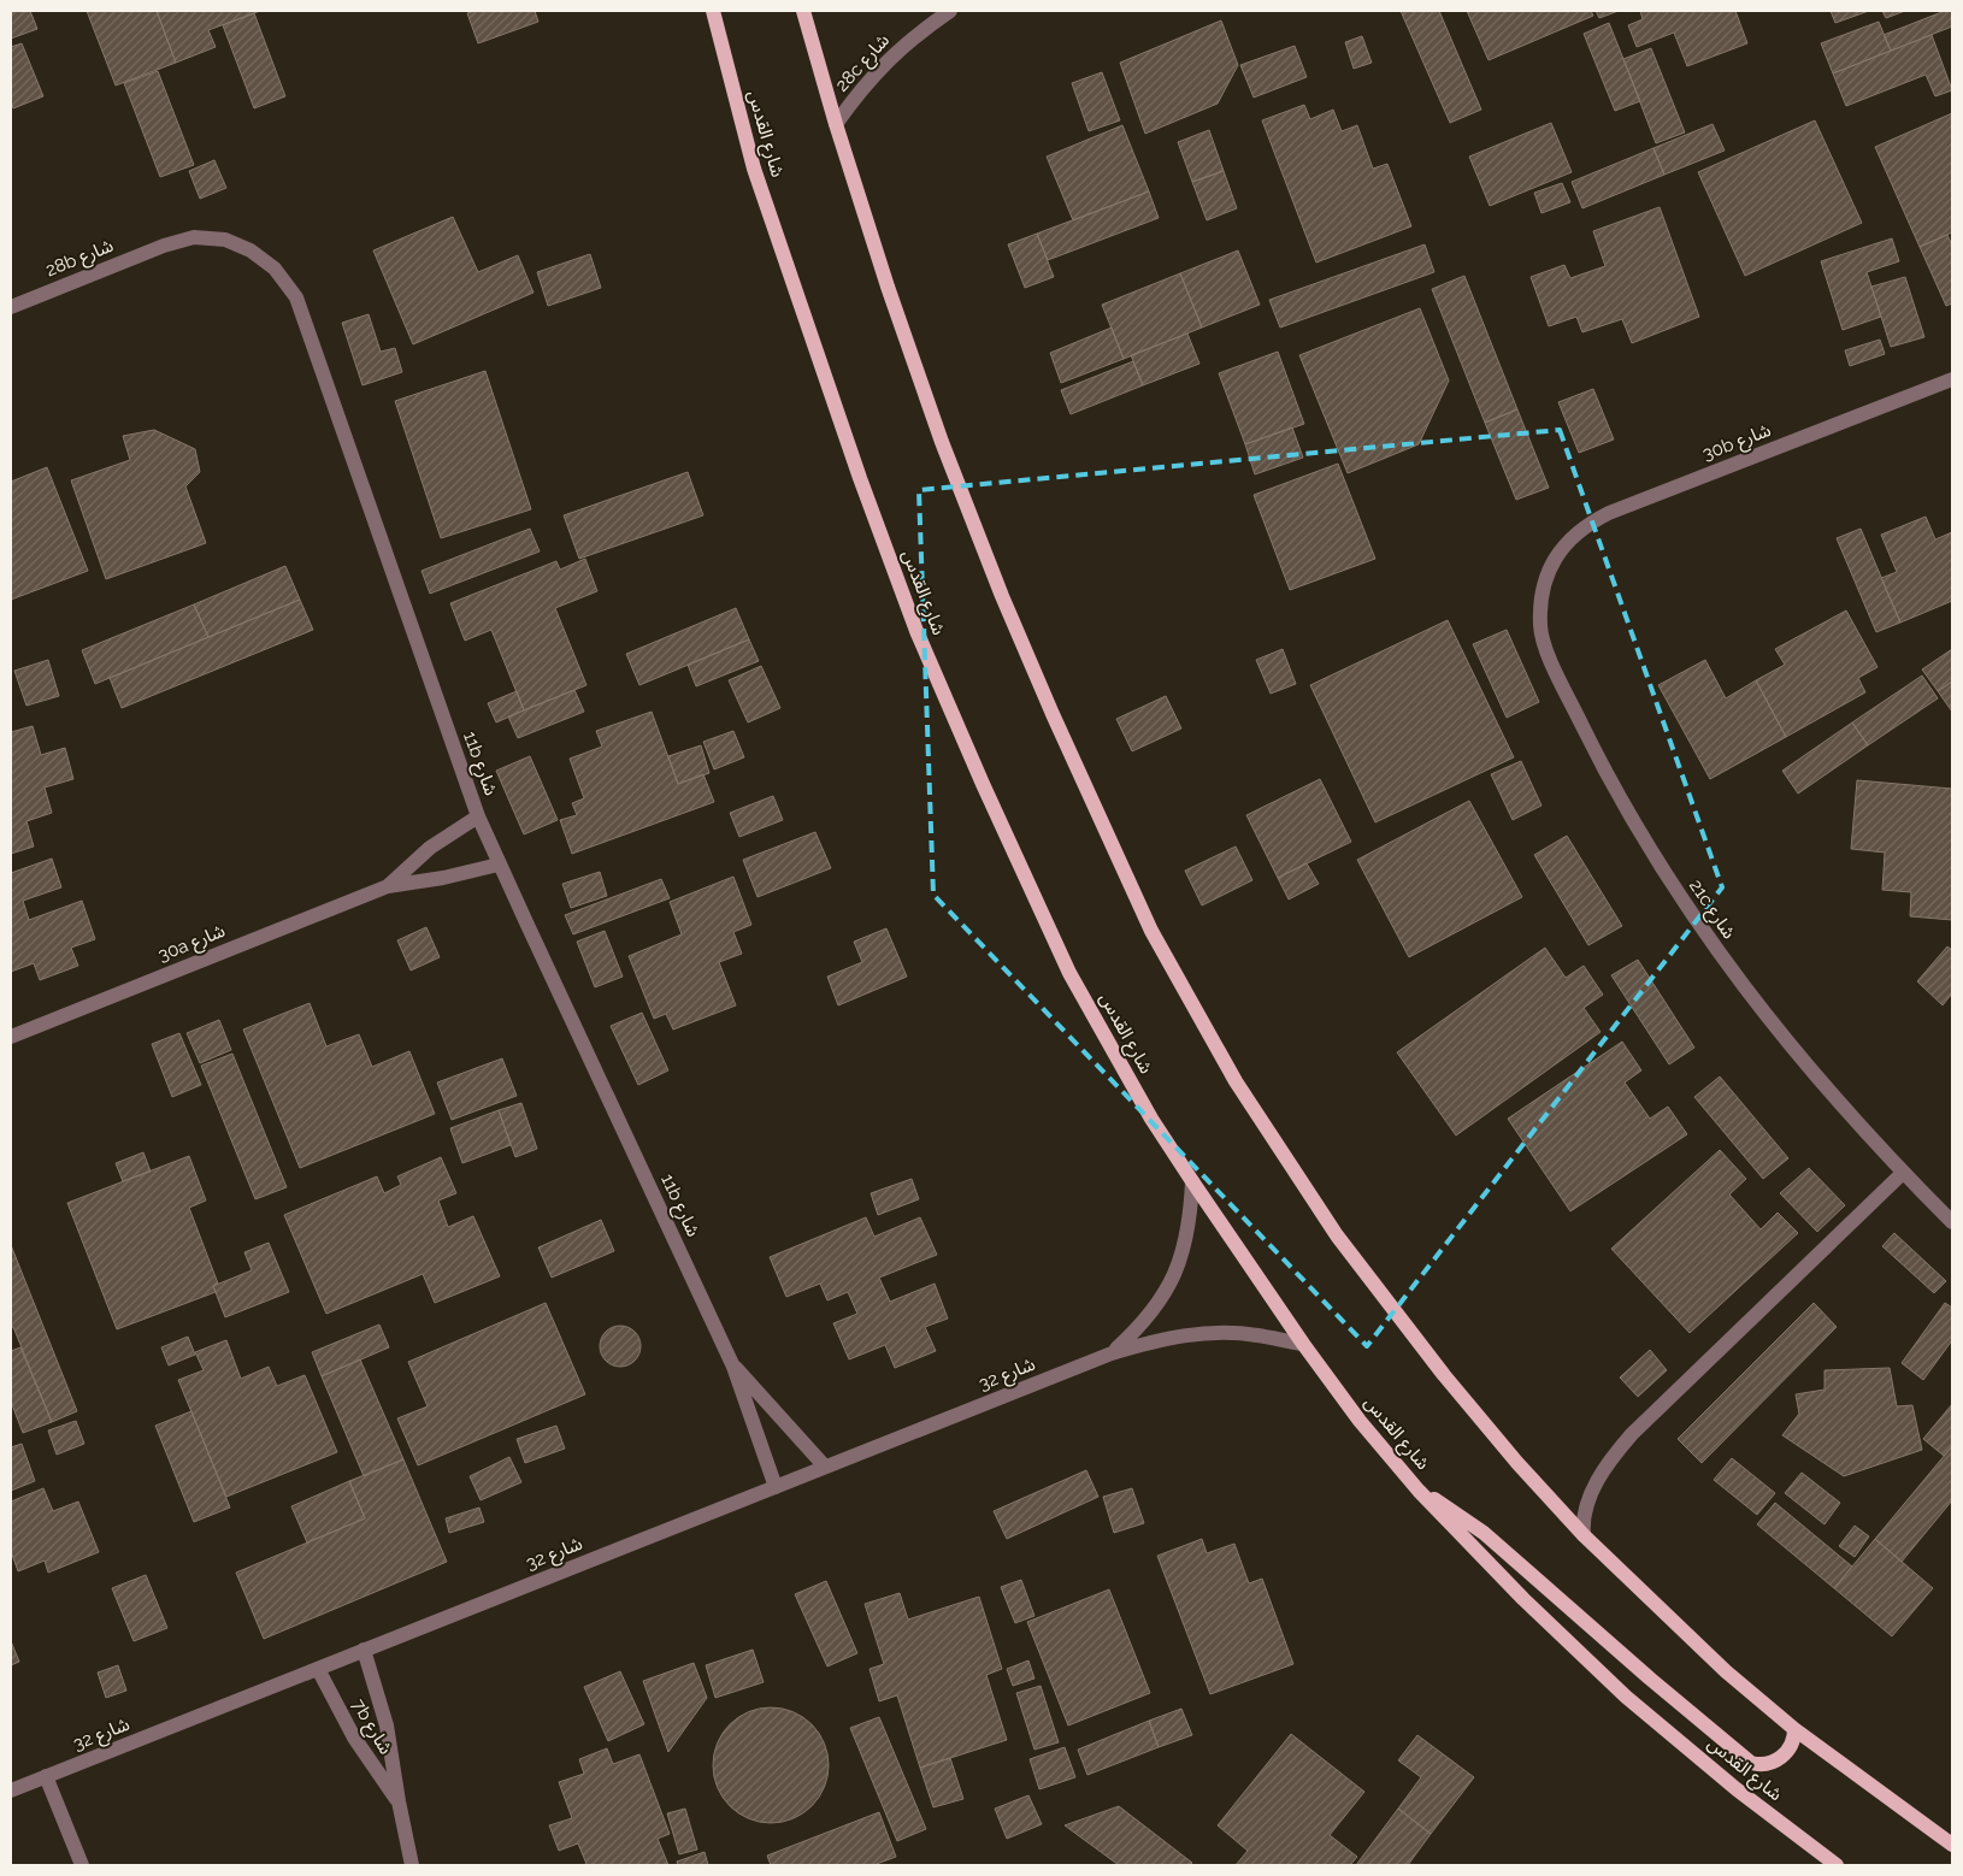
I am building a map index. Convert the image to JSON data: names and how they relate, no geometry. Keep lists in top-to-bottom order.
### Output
{
  "streets": {
    "main road": ["شارع القدس"],
    "street": [
      "28c شارع",
      "28b شارع",
      "30b شارع",
      "11b شارع",
      "21c شارع",
      "30a شارع",
      "شارع 32",
      "7b شارع"
    ]
  },
  "crossings": [
    ["شارع القدس", "شارع 32"],
    ["28b شارع", "11b شارع"],
    ["30b شارع", "21c شارع"],
    ["11b شارع", "30a شارع"],
    ["11b شارع", "شارع 32"],
    ["شارع 32", "7b شارع"]
  ]
}
